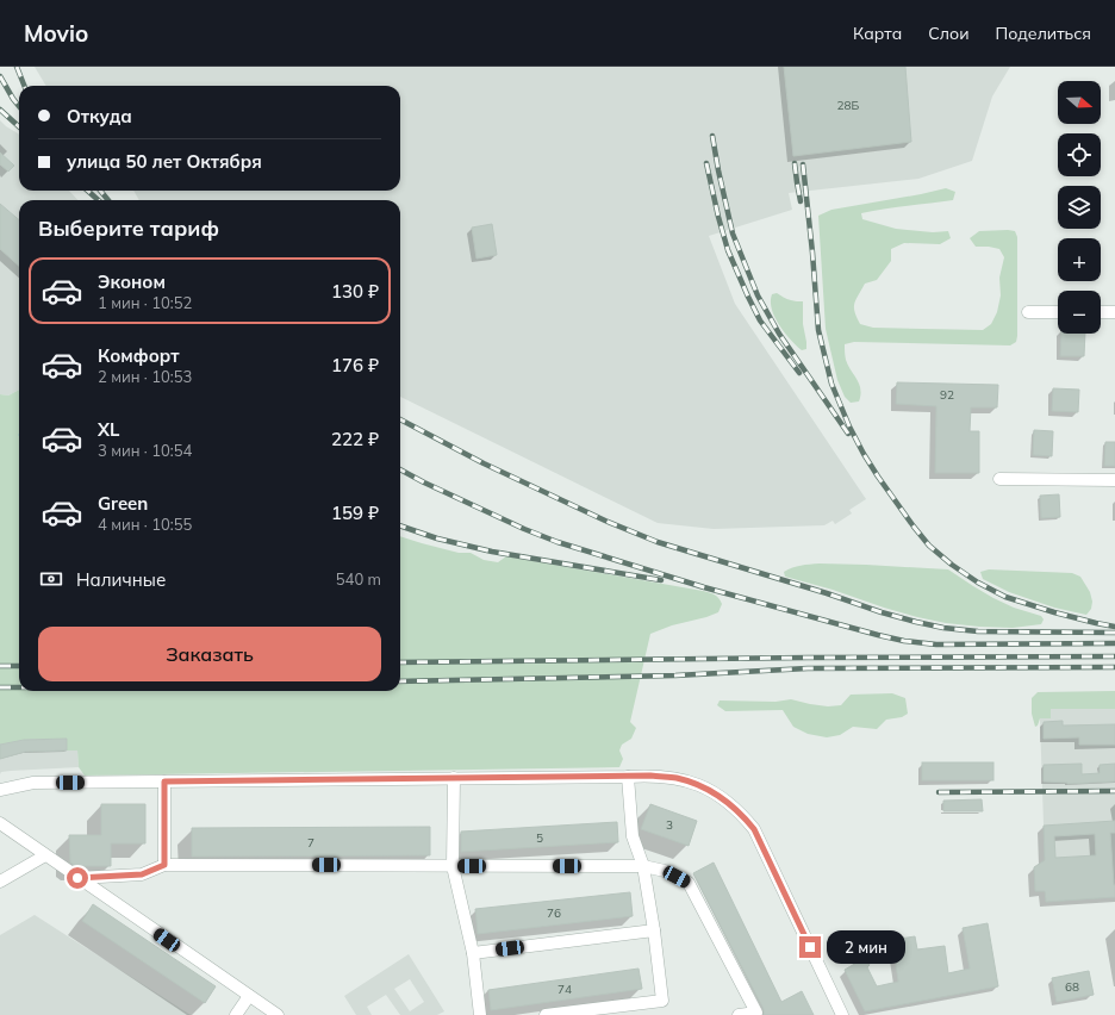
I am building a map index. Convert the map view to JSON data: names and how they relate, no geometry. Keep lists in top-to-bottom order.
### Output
{
  "house_numbers": [
    "28Б",
    "92",
    "3",
    "5",
    "7",
    "76",
    "68",
    "74"
  ],
  "north": "right",
  "page": {
    "header": "Movio",
    "nav": ["Карта", "Слои", "Поделиться"],
    "map_buttons": ["+", "−"],
    "banner": ["Откуда", "улица 50 лет Октября"],
    "heading": "Выберите тариф",
    "list": [
      {
        "name": "Эконом",
        "note": "1 мин · 10:52",
        "value": "130 ₽"
      },
      {
        "name": "Комфорт",
        "note": "2 мин · 10:53",
        "value": "176 ₽"
      },
      {
        "name": "XL",
        "note": "3 мин · 10:54",
        "value": "222 ₽"
      },
      {
        "name": "Green",
        "note": "4 мин · 10:55",
        "value": "159 ₽"
      }
    ],
    "pay": ["Наличные", "540 m"],
    "buttons": "Заказать",
    "bubble": "2 мин"
  }
}
